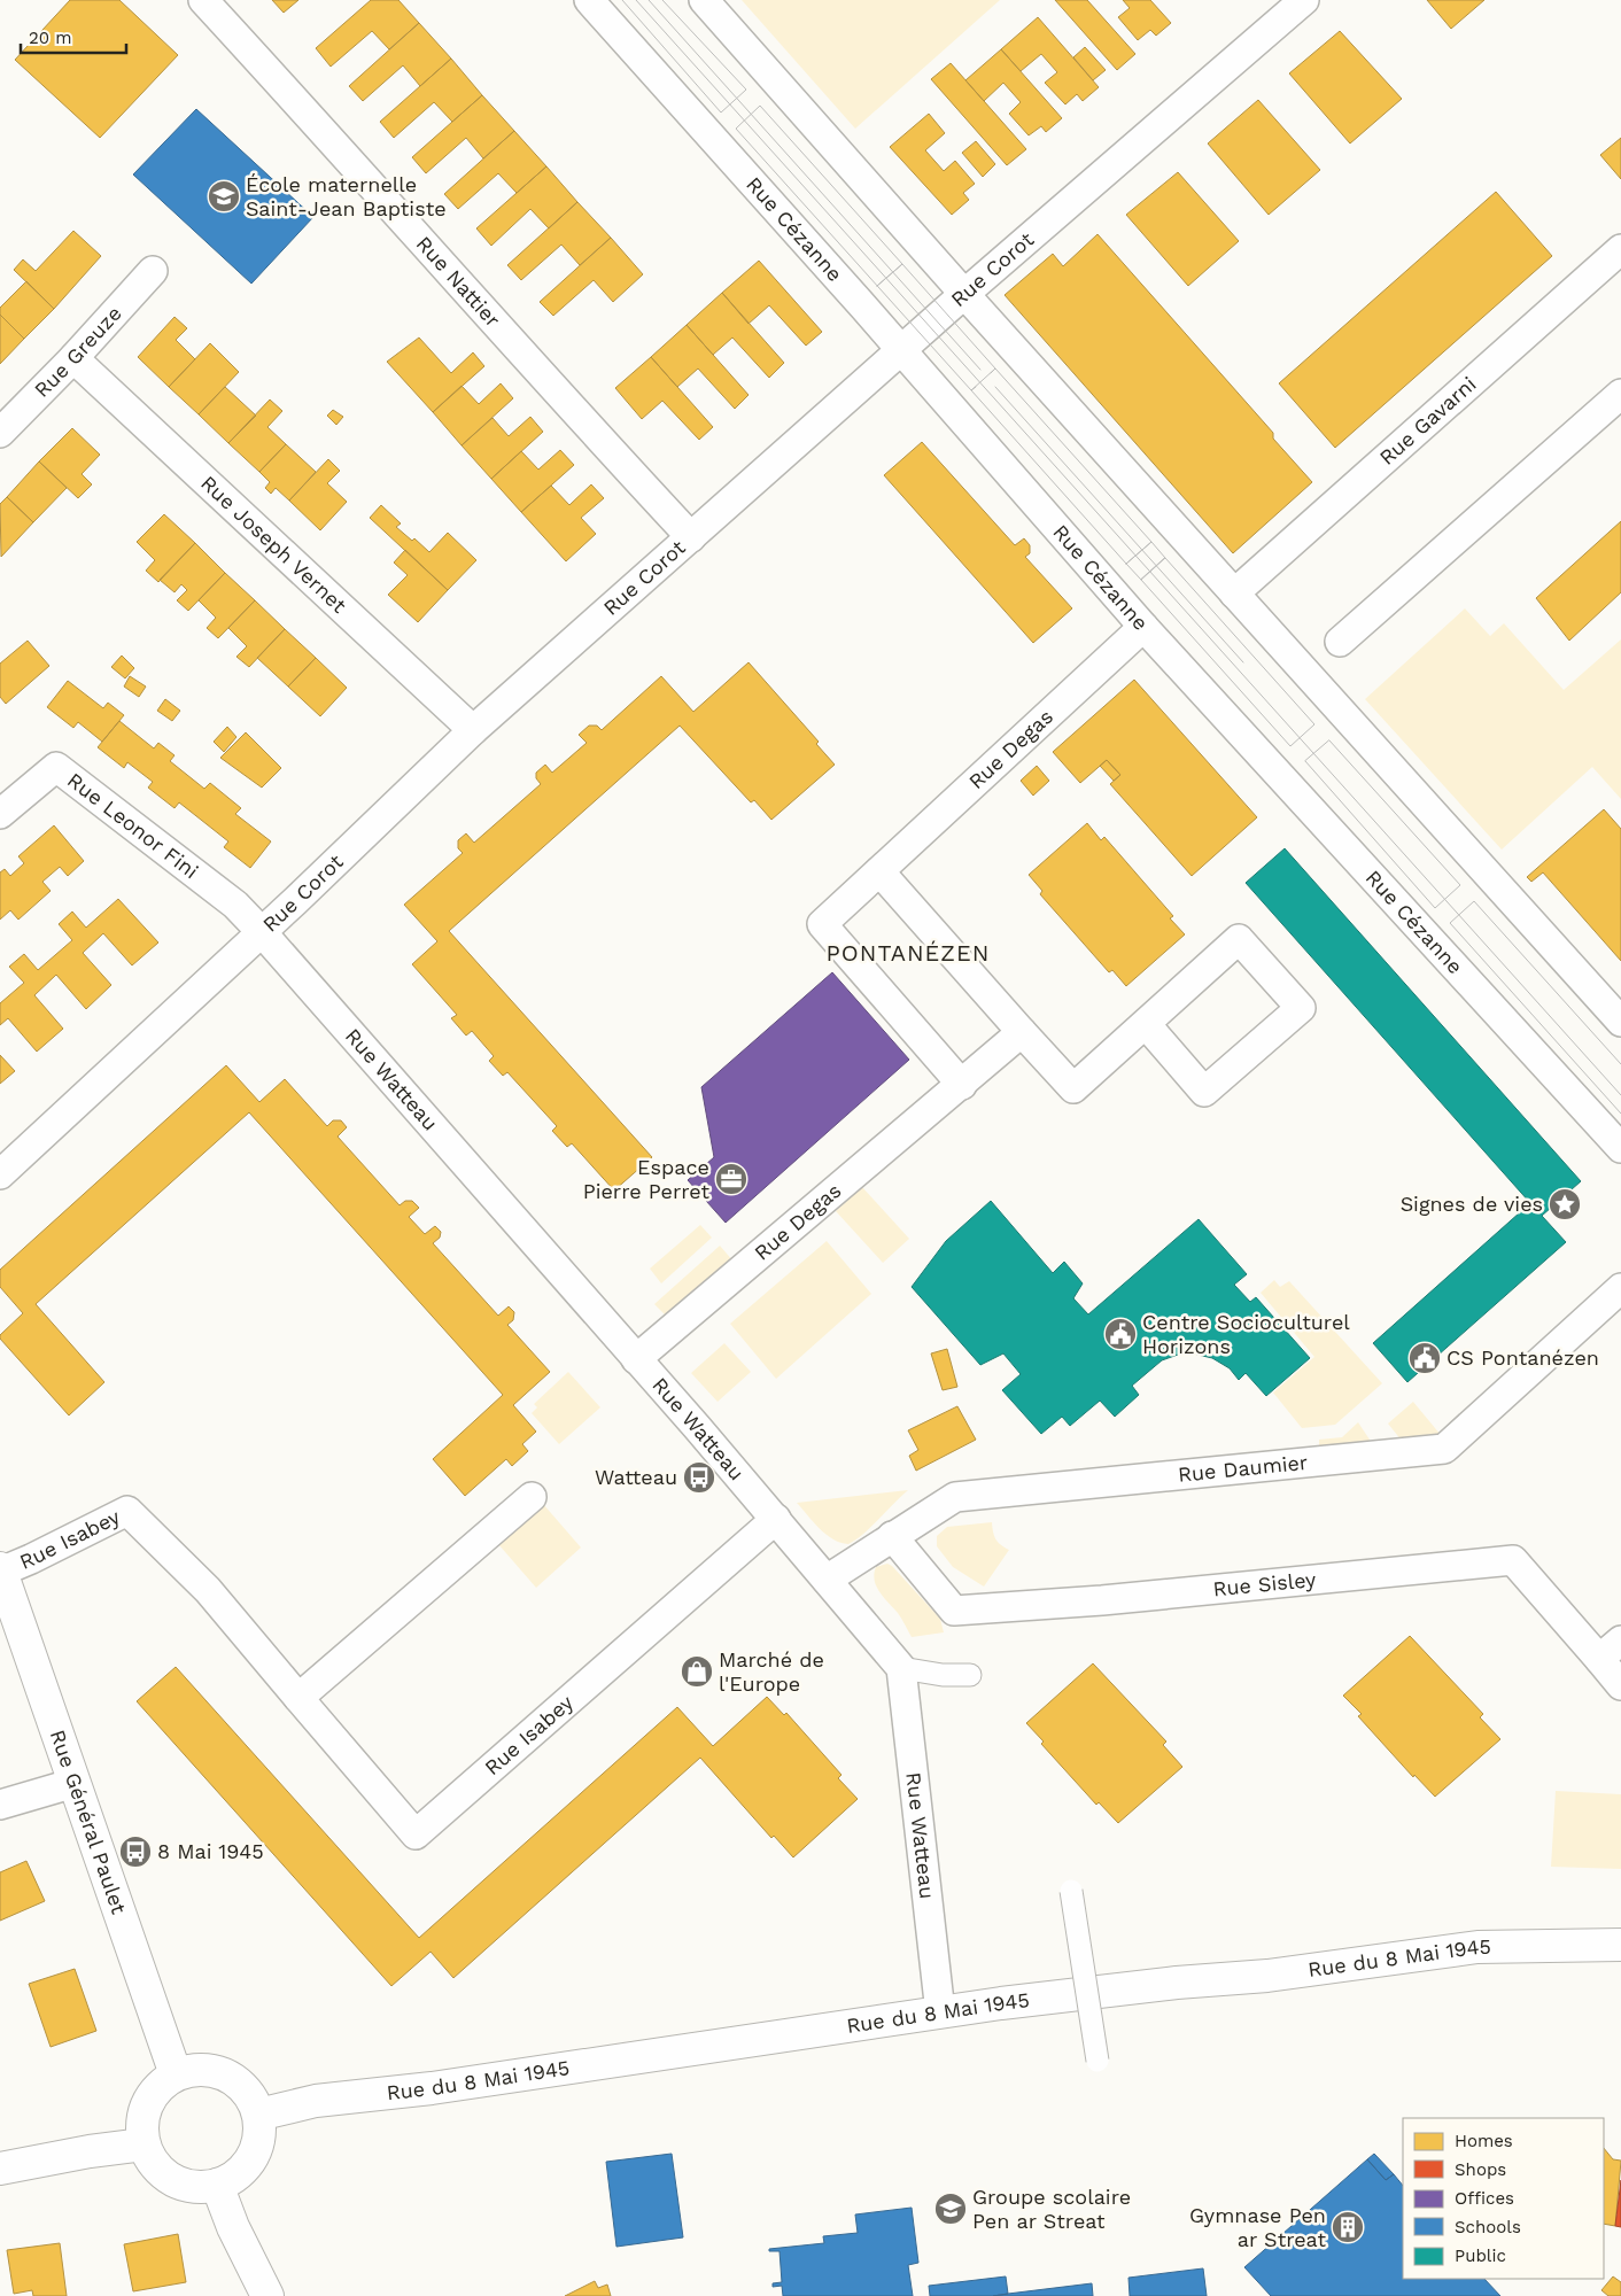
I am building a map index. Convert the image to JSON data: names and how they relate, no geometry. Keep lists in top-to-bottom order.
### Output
{
  "streets": {
    "street": [
      "Rue Cézanne",
      "Rue Corot",
      "Rue Nattier",
      "Rue Greuze",
      "Rue Gavarni",
      "Rue Joseph Vernet",
      "Rue Degas",
      "Rue Leonor Fini",
      "Rue Watteau",
      "Rue Daumier",
      "Rue Isabey",
      "Rue Sisley",
      "Rue Général Paulet",
      "Rue du 8 Mai 1945"
    ]
  },
  "crossings": [
    ["Rue Cézanne", "Rue Corot"],
    ["Rue Cézanne", "Rue Degas"],
    ["Rue Corot", "Rue Nattier"],
    ["Rue Corot", "Rue Joseph Vernet"],
    ["Rue Corot", "Rue Leonor Fini"],
    ["Rue Corot", "Rue Watteau"],
    ["Rue Greuze", "Rue Joseph Vernet"],
    ["Rue Degas", "Rue Watteau"],
    ["Rue Leonor Fini", "Rue Watteau"],
    ["Rue Watteau", "Rue Daumier"],
    ["Rue Watteau", "Rue Isabey"],
    ["Rue Watteau", "Rue du 8 Mai 1945"],
    ["Rue Daumier", "Rue Sisley"],
    ["Rue Isabey", "Rue Général Paulet"],
    ["Rue Général Paulet", "Rue du 8 Mai 1945"]
  ],
  "districts": ["PONTANÉZEN"],
  "places": {
    "school or university": ["École maternelle Saint-Jean Baptiste", "Groupe scolaire Pen ar Streat"],
    "office": ["Espace Pierre Perret"],
    "place": ["Signes de vies"],
    "public building": ["Centre Socioculturel Horizons", "CS Pontanézen"],
    "bus stop": ["Watteau", "8 Mai 1945"],
    "shop": ["Marché de l'Europe"],
    "building": ["Gymnase Pen ar Streat"]
  },
  "legend": [
    "Homes",
    "Shops",
    "Offices",
    "Schools",
    "Public"
  ],
  "scale_bar": "20 m"
}
